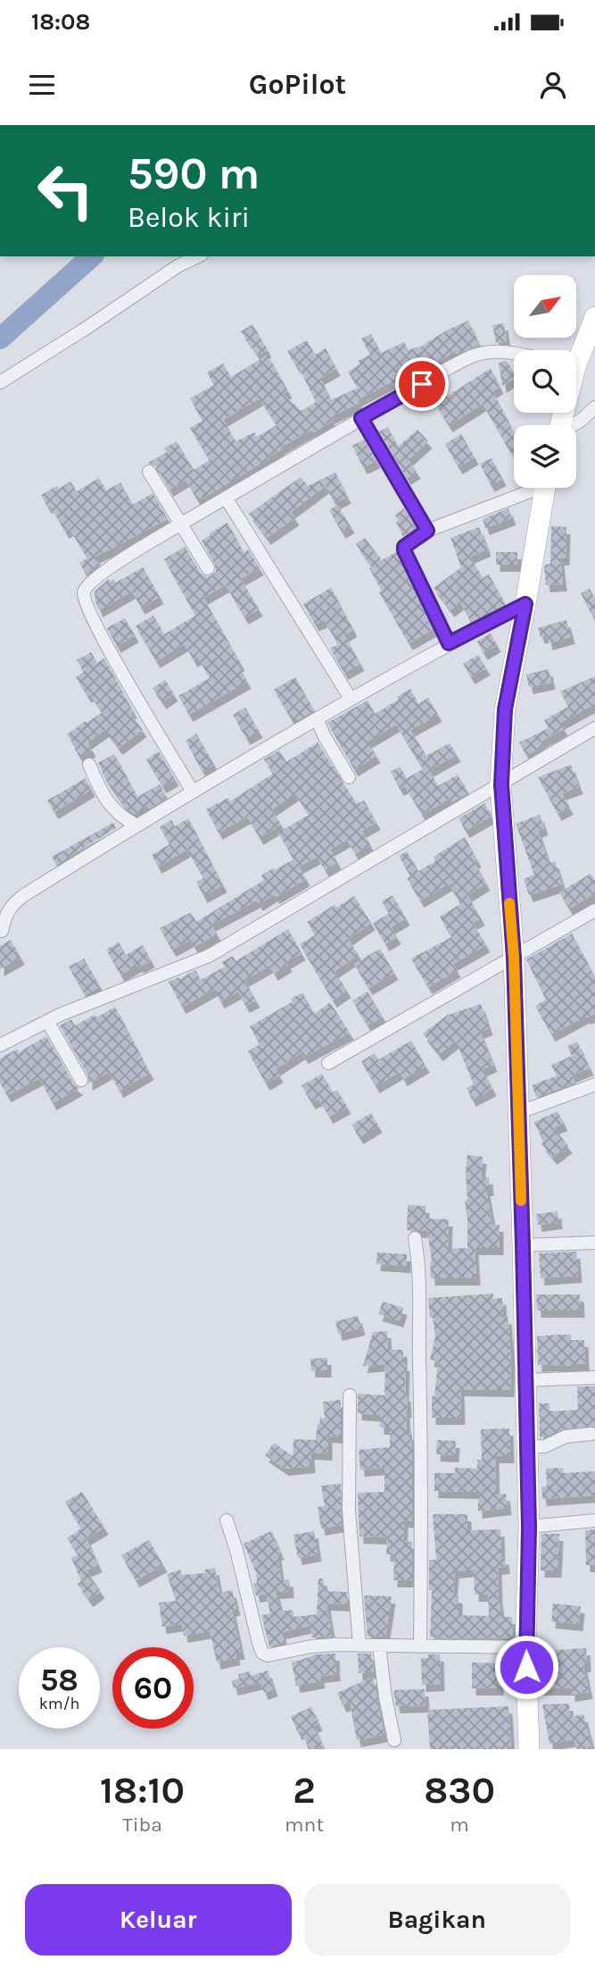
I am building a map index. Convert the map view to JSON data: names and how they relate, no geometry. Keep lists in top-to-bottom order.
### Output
{
  "north": "top right",
  "page": {
    "status": "18:08",
    "header": "GoPilot",
    "turn": ["590 m", "Belok kiri"],
    "speed": "58 km/h",
    "limit": "60",
    "eta": [
      "18:10",
      "Tiba",
      "2",
      "mnt",
      "830",
      "m"
    ],
    "buttons": ["Keluar", "Bagikan"]
  }
}
